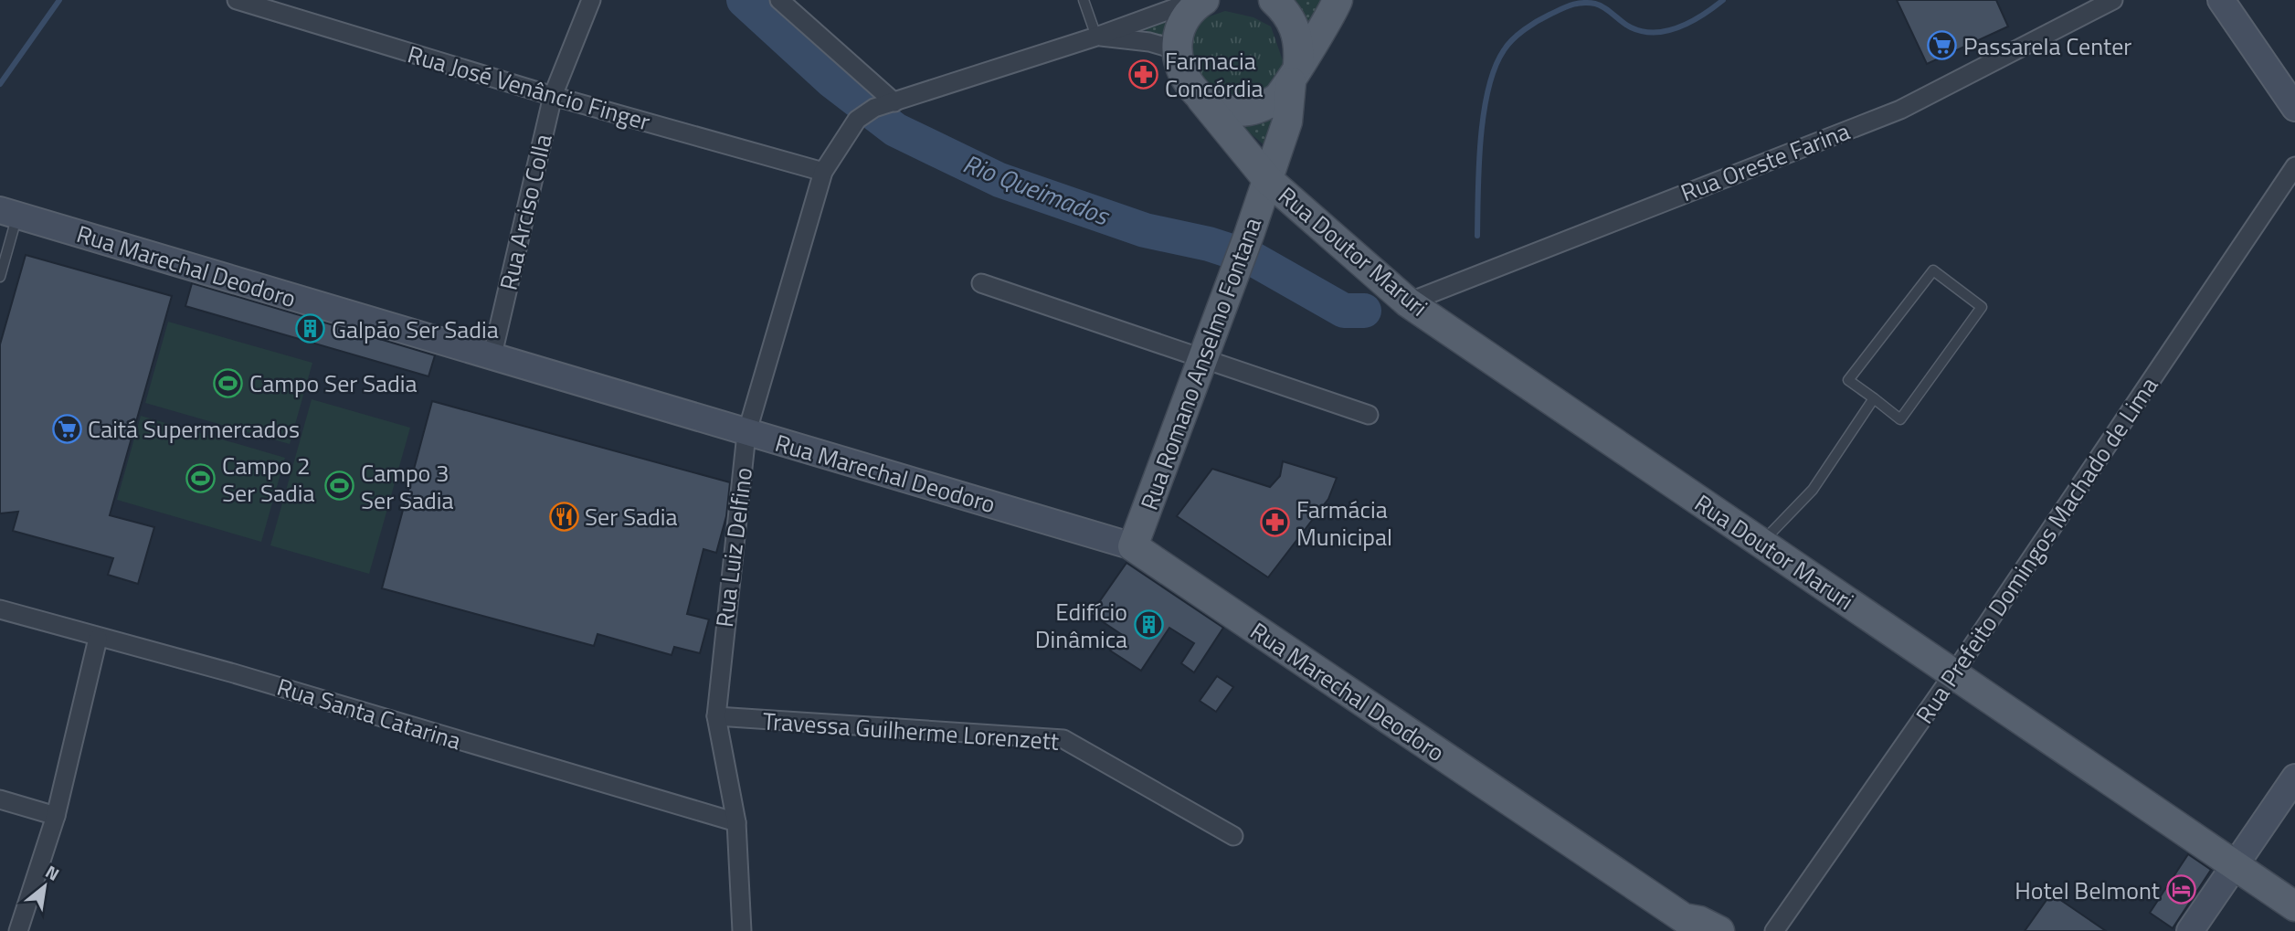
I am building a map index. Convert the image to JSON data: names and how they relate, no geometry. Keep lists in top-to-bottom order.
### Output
{
  "streets": {
    "main road": ["Rua Doutor Maruri", "Rua Marechal Deodoro", "Rua Romano Anselmo Fontana"],
    "street": [
      "Rua José Venâncio Finger",
      "Rua Oreste Farina",
      "Rua Arciso Colla",
      "Rua Luiz Delfino",
      "Rua Prefeito Domingos Machado de Lima",
      "Rua Santa Catarina",
      "Travessa Guilherme Lorenzett"
    ]
  },
  "crossings": [
    ["Rua José Venâncio Finger", "Rua Arciso Colla"],
    ["Rua José Venâncio Finger", "Rua Luiz Delfino"],
    ["Rua Oreste Farina", "Rua Doutor Maruri"],
    ["Rua Arciso Colla", "Rua Marechal Deodoro"],
    ["Rua Doutor Maruri", "Rua Romano Anselmo Fontana"],
    ["Rua Doutor Maruri", "Rua Prefeito Domingos Machado de Lima"],
    ["Rua Marechal Deodoro", "Rua Romano Anselmo Fontana"],
    ["Rua Marechal Deodoro", "Rua Luiz Delfino"],
    ["Rua Luiz Delfino", "Rua Santa Catarina"],
    ["Rua Luiz Delfino", "Travessa Guilherme Lorenzett"]
  ],
  "water": ["Rio Queimados"],
  "places": {
    "supermarket": ["Passarela Center", "Caitá Supermercados"],
    "pharmacy": ["Farmacia Concórdia", "Farmácia Municipal"],
    "building": ["Galpão Ser Sadia", "Edifício Dinâmica"],
    "sports": ["Campo Ser Sadia", "Campo 2 Ser Sadia", "Campo 3 Ser Sadia"],
    "restaurant": ["Ser Sadia"],
    "hotel": ["Hotel Belmont"]
  },
  "north": "top right"
}
